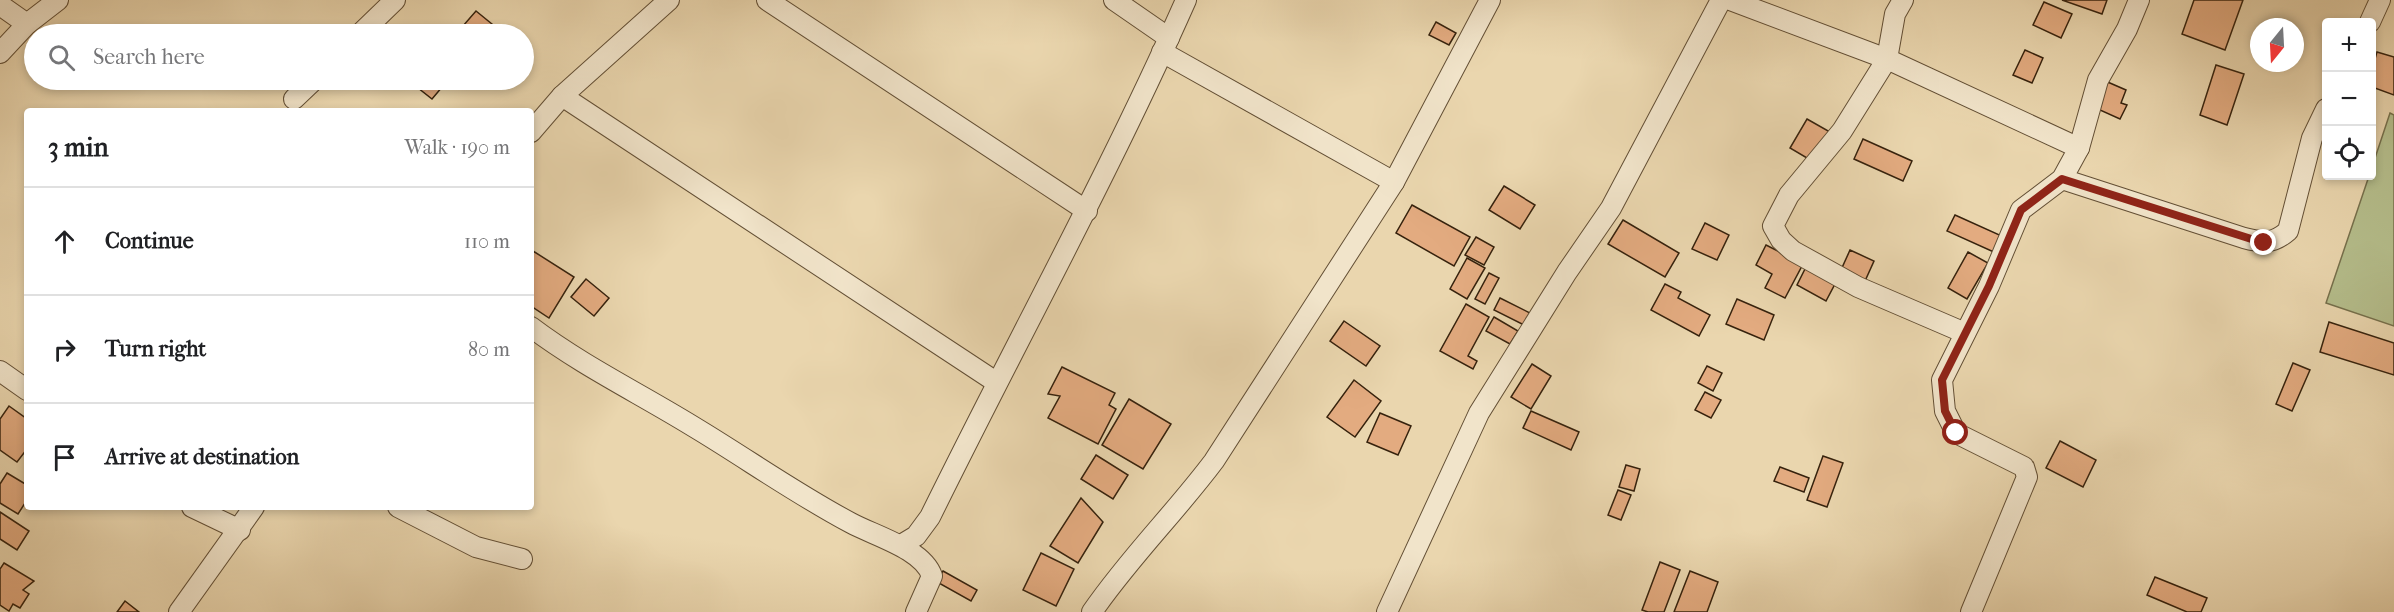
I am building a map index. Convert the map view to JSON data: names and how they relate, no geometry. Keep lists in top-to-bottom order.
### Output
{
  "north": "bottom",
  "page": {
    "map_buttons": ["+", "−"],
    "search": "Search here",
    "heading": ["3 min", "Walk · 190 m"],
    "list": [
      ["Continue", "110 m"],
      ["Turn right", "80 m"],
      "Arrive at destination"
    ]
  }
}
